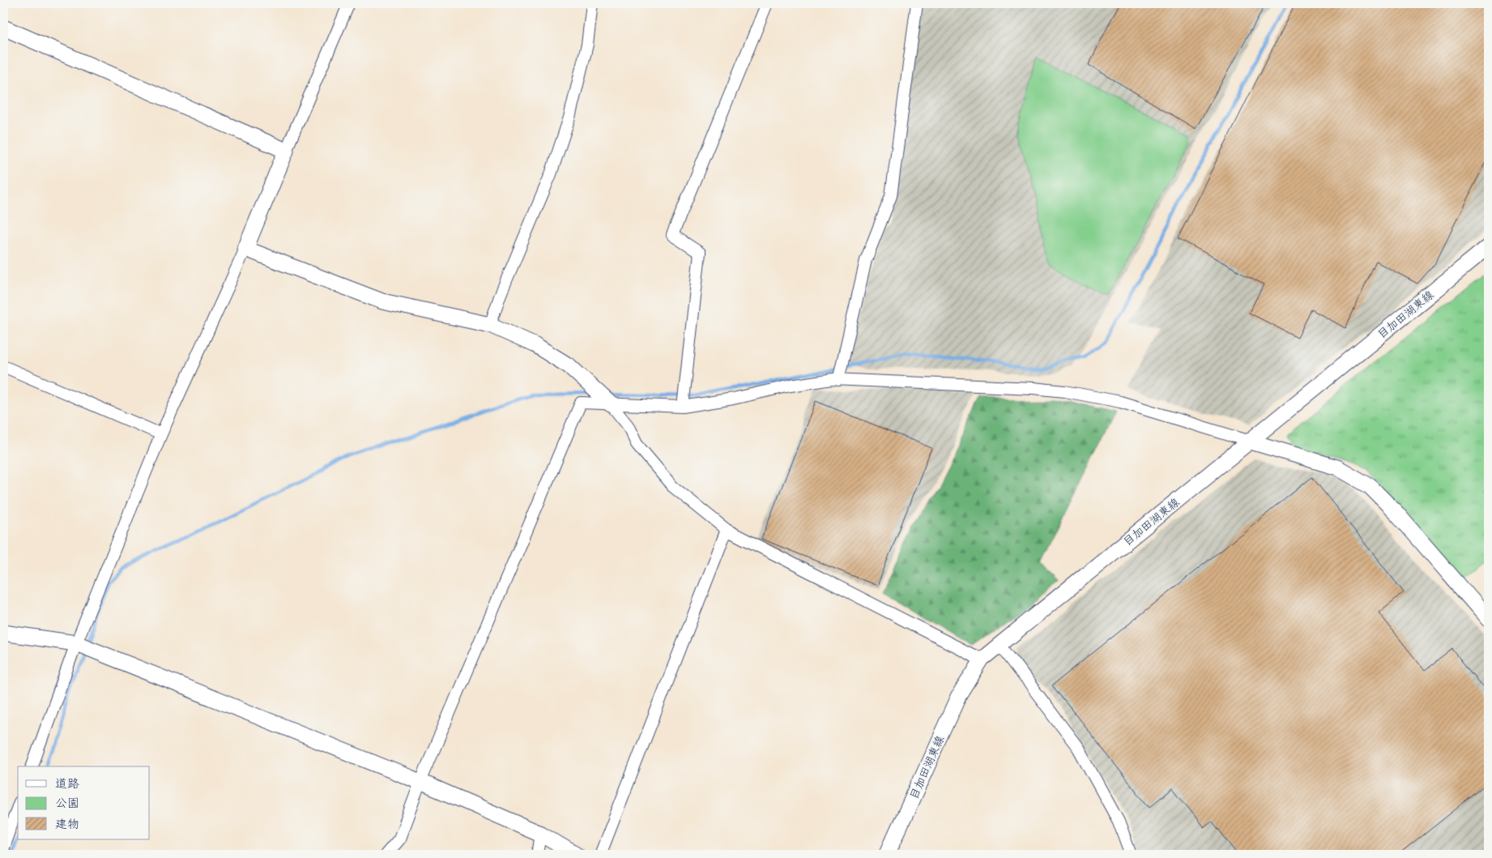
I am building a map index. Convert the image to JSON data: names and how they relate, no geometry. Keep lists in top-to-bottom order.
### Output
{
  "streets": {
    "street": ["目加田湖東線"]
  },
  "legend": ["道路", "公園", "建物"]
}
